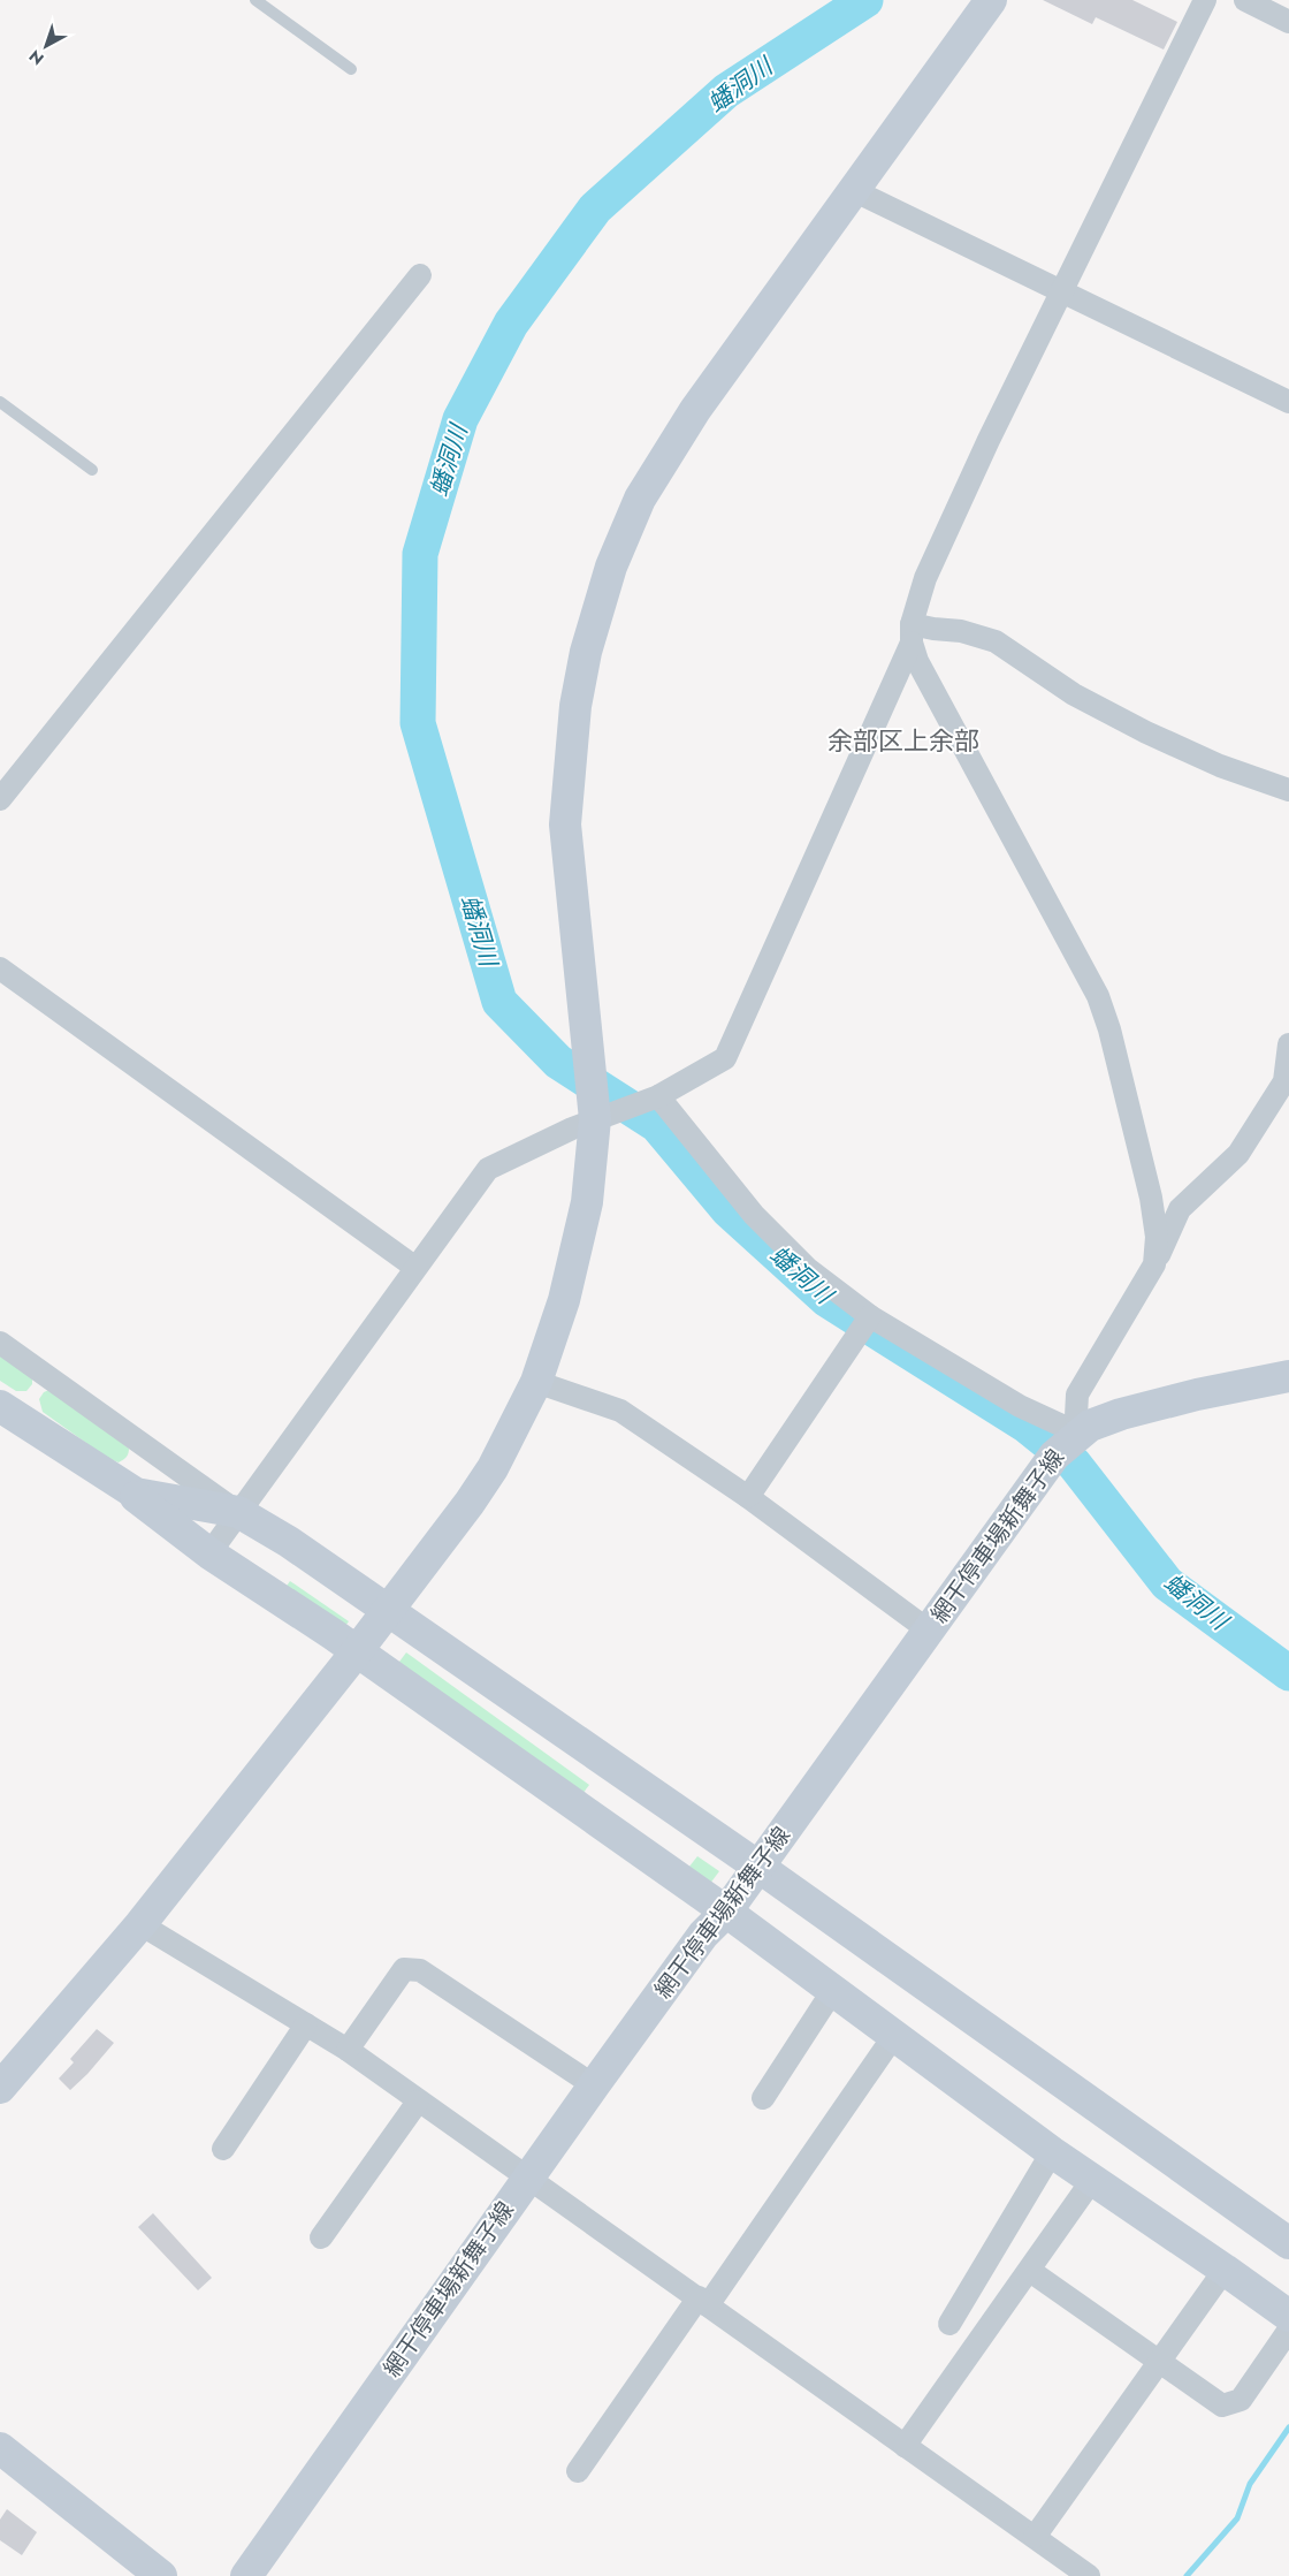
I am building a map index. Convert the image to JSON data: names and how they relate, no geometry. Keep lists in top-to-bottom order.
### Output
{
  "streets": {
    "street": ["網干停車場新舞子線"]
  },
  "districts": ["余部区上余部"],
  "water": ["蟠洞川"],
  "north": "bottom left"
}
